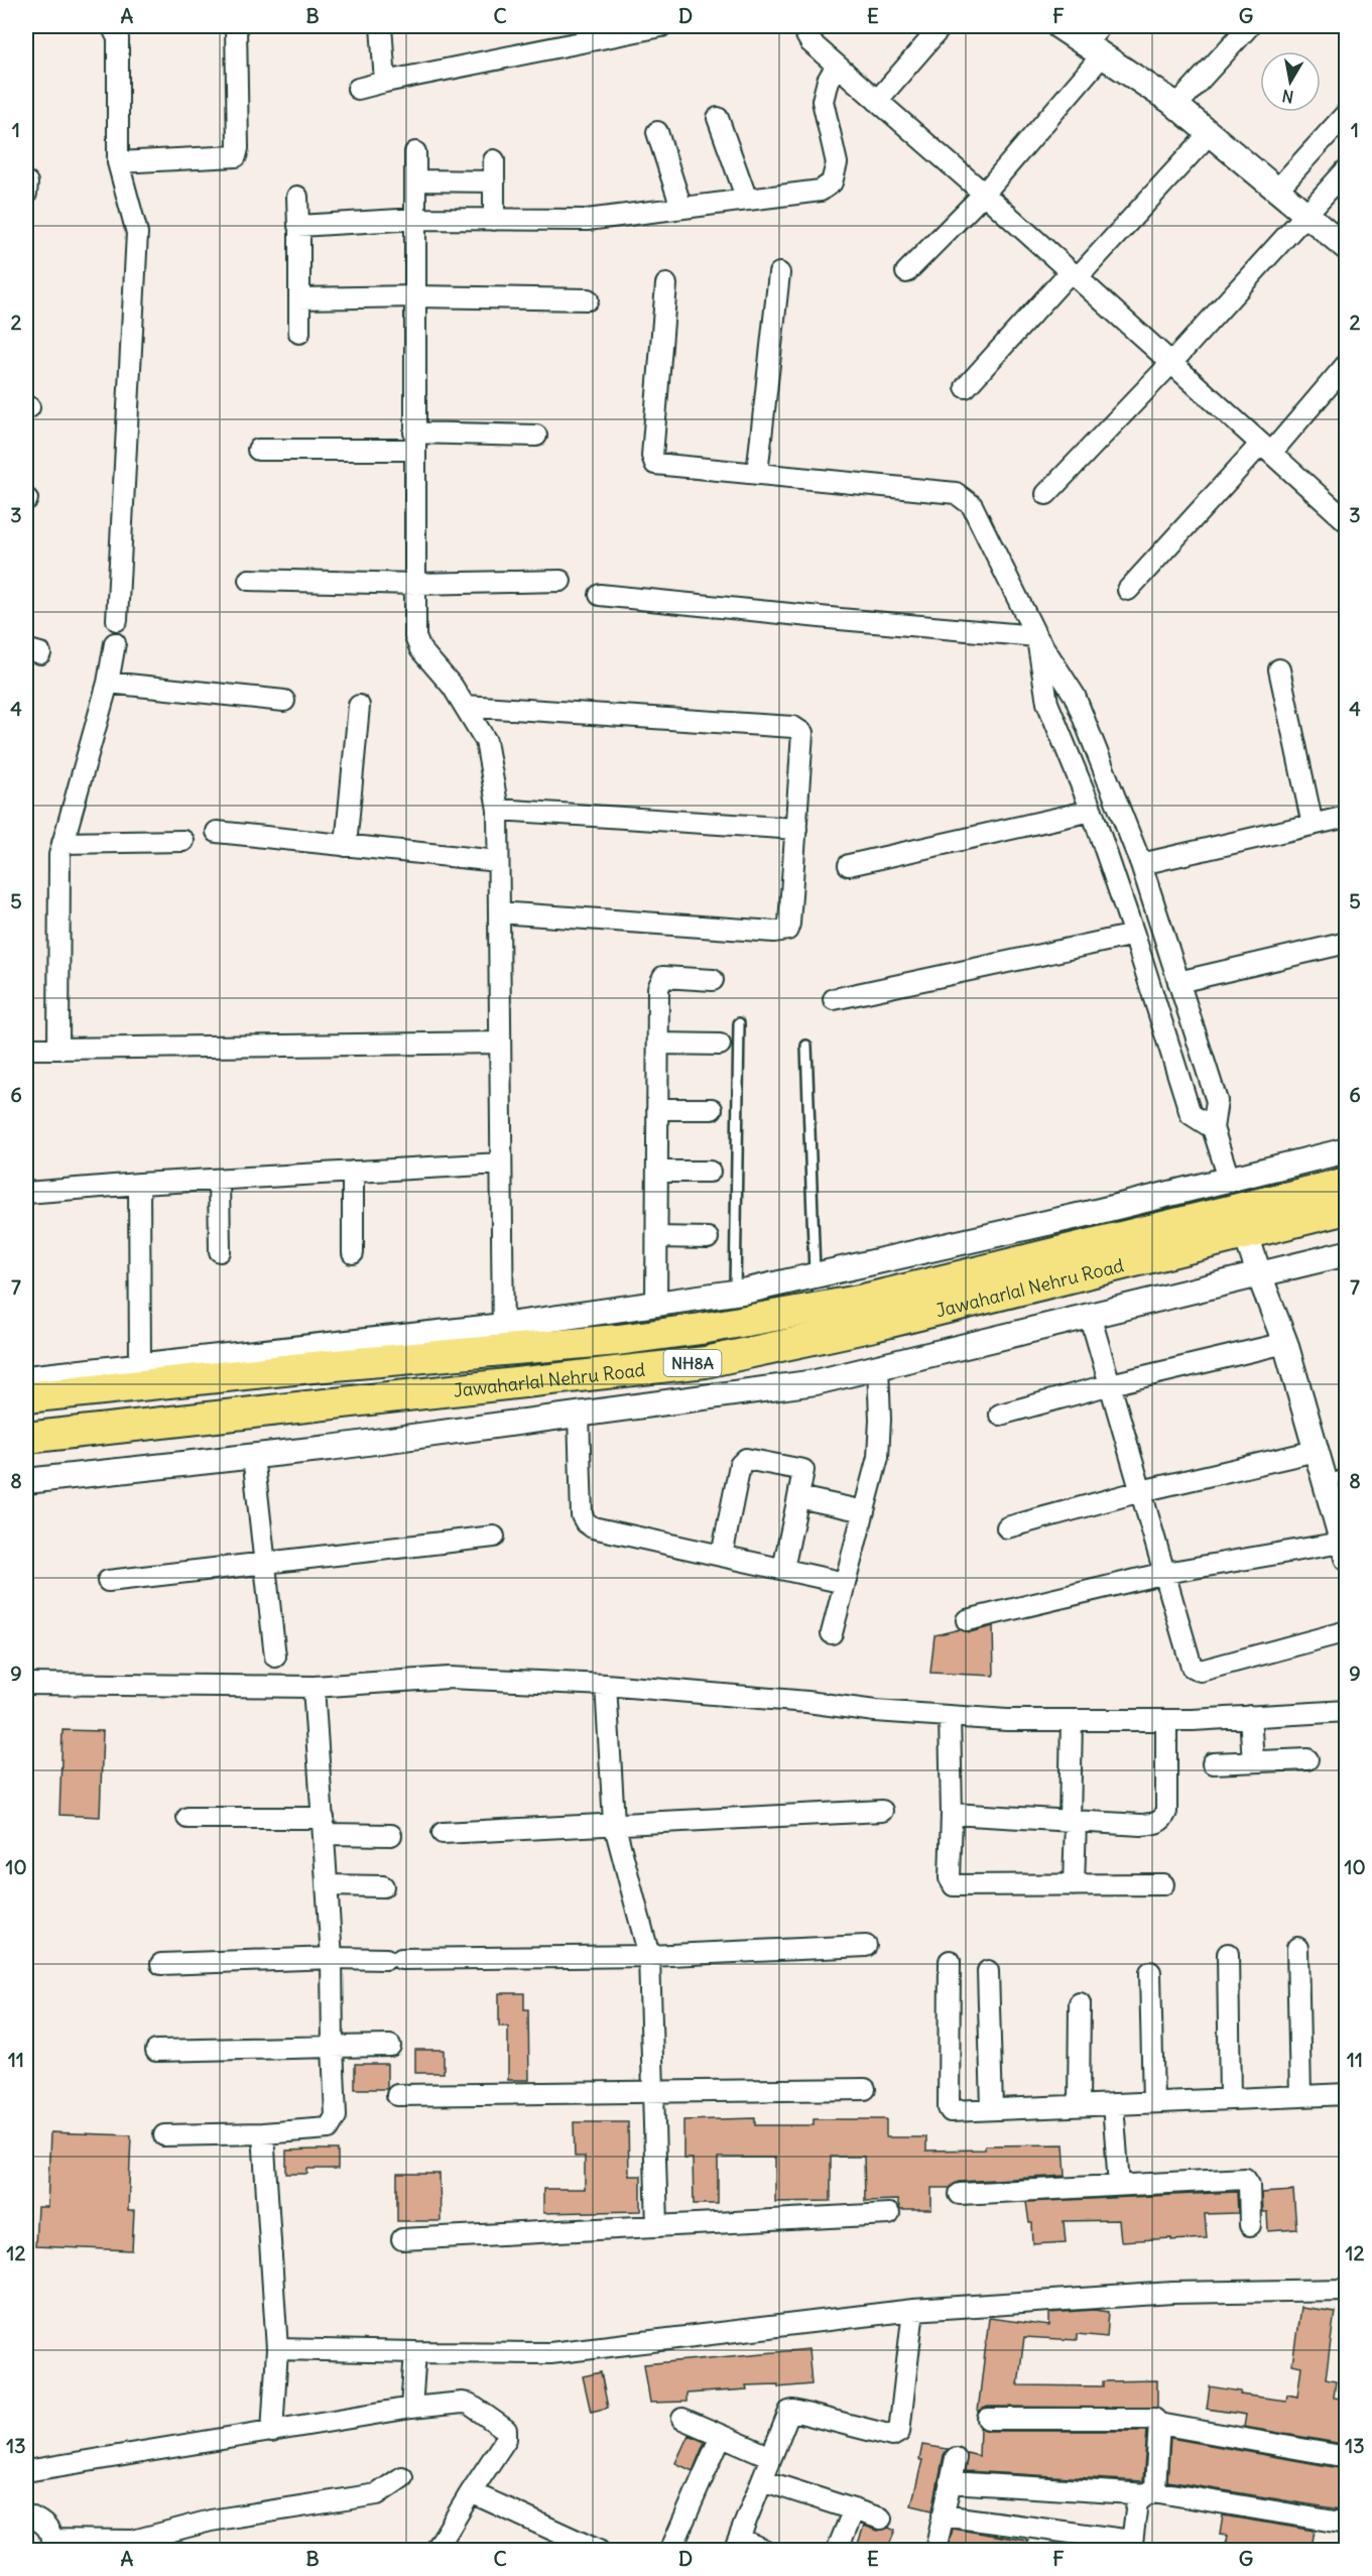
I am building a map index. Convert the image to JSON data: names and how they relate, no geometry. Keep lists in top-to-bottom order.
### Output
{
  "streets": {
    "main road": ["Jawaharlal Nehru Road", "NH8A"]
  },
  "north": "bottom",
  "grid": {
    "columns": [
      "A",
      "B",
      "C",
      "D",
      "E",
      "F",
      "G"
    ],
    "rows": [
      "1",
      "2",
      "3",
      "4",
      "5",
      "6",
      "7",
      "8",
      "9",
      "10",
      "11",
      "12",
      "13"
    ]
  }
}
